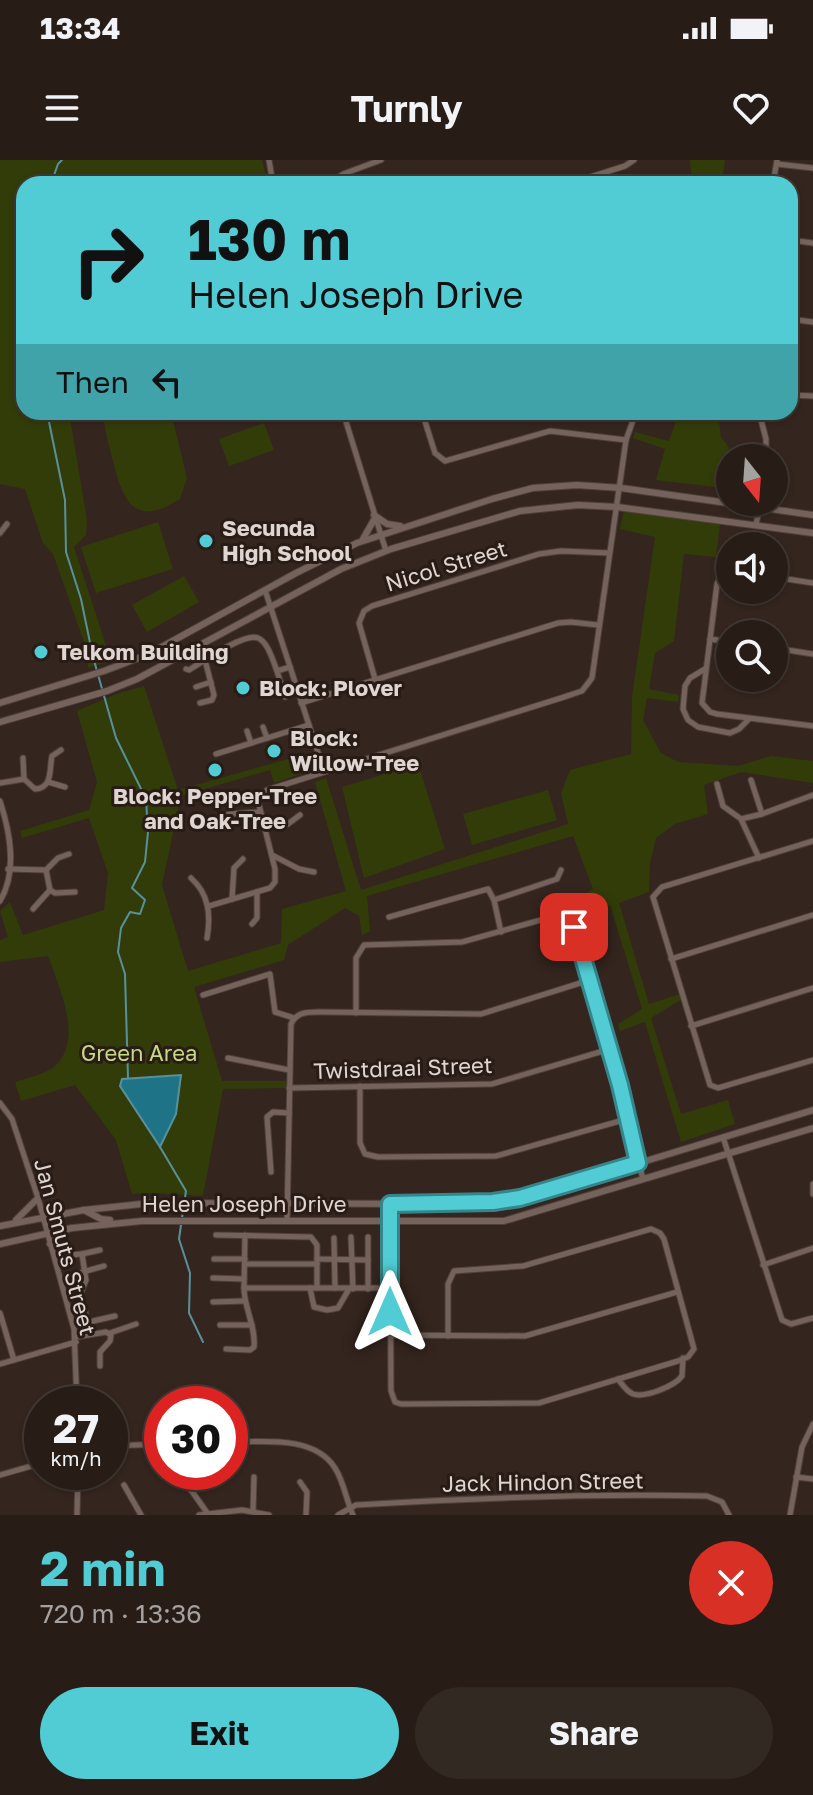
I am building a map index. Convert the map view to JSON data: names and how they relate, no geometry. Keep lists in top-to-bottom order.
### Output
{
  "streets": {
    "street": [
      "Nicol Street",
      "Twistdraai Street",
      "Helen Joseph Drive",
      "Jan Smuts Street",
      "Jack Hindon Street"
    ]
  },
  "crossings": [
    ["Helen Joseph Drive", "Jan Smuts Street"]
  ],
  "parks": ["Green Area"],
  "places": [
    "Secunda High School",
    "Telkom Building",
    "Block: Plover",
    "Block: Willow-Tree",
    "Block: Pepper-Tree and Oak-Tree"
  ],
  "north": "bottom",
  "page": {
    "status": "13:34",
    "header": "Turnly",
    "turn": ["130 m", "Helen Joseph Drive"],
    "then": "Then",
    "speed": "27 km/h",
    "limit": "30",
    "heading": ["2 min", "720 m · 13:36"],
    "buttons": ["Exit", "Share"]
  }
}
